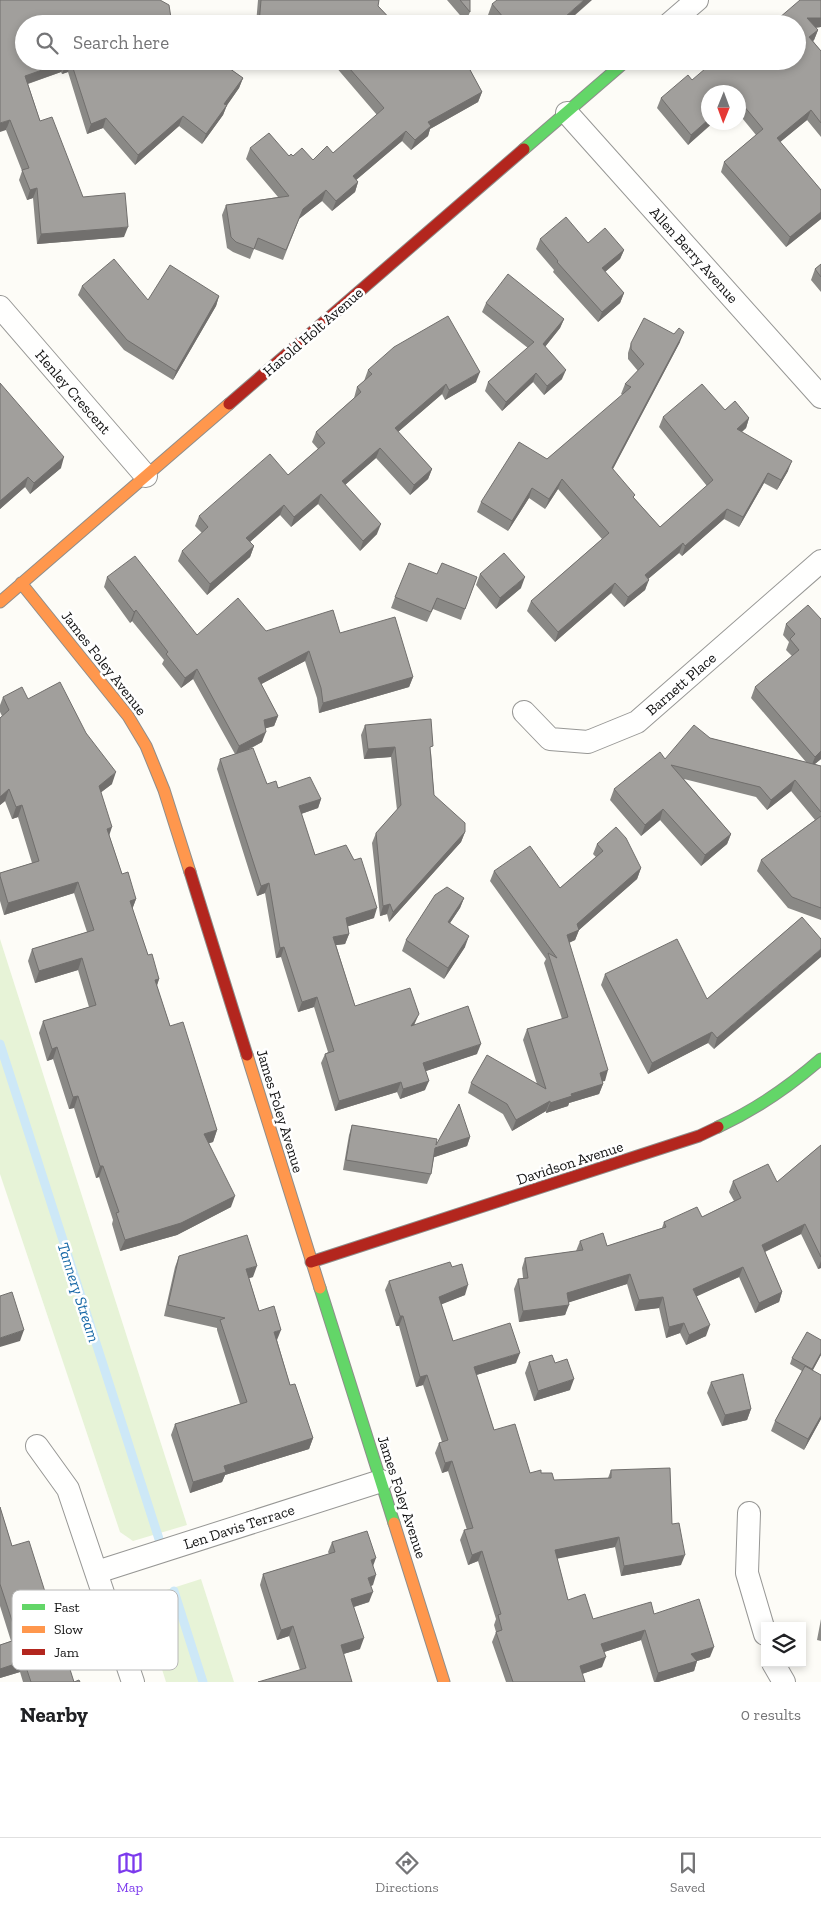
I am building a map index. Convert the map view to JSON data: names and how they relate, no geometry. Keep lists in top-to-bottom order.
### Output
{
  "streets": {
    "street": [
      "Allen Berry Avenue",
      "Harold Holt Avenue",
      "Henley Crescent",
      "James Foley Avenue",
      "Barnett Place",
      "Davidson Avenue",
      "Len Davis Terrace"
    ]
  },
  "crossings": [
    ["Allen Berry Avenue", "Harold Holt Avenue"],
    ["Harold Holt Avenue", "Henley Crescent"],
    ["Harold Holt Avenue", "James Foley Avenue"],
    ["James Foley Avenue", "Davidson Avenue"],
    ["James Foley Avenue", "Len Davis Terrace"]
  ],
  "water": ["Tannery Stream"],
  "legend": ["Fast", "Slow", "Jam"],
  "north": "bottom",
  "page": {
    "search": "Search here",
    "heading": ["Nearby", "0 results"],
    "nav": ["Map", "Directions", "Saved"]
  }
}
